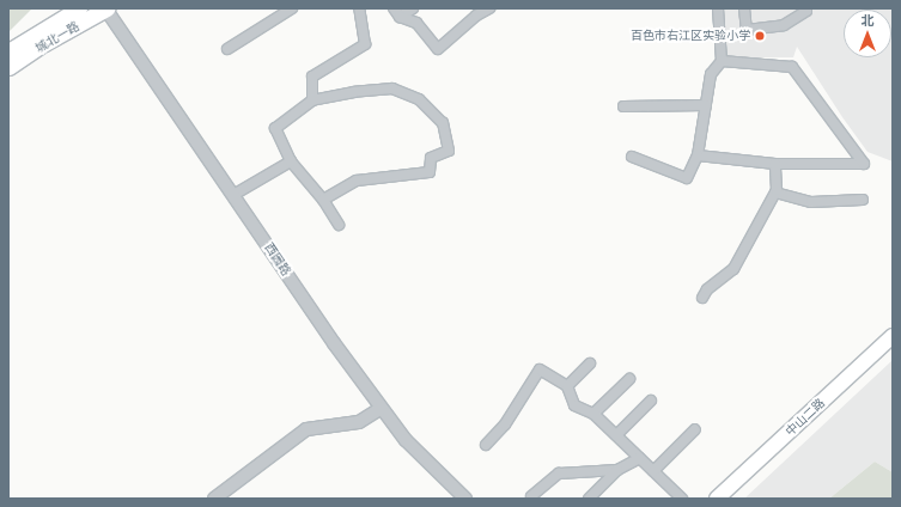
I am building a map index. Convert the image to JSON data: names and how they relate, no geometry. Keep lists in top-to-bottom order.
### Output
{
  "streets": {
    "main road": ["城北一路", "中山二路"],
    "street": ["西园路"]
  },
  "crossings": [
    ["城北一路", "西园路"]
  ],
  "places": ["百色市右江区实验小学"],
  "north": "top"
}
